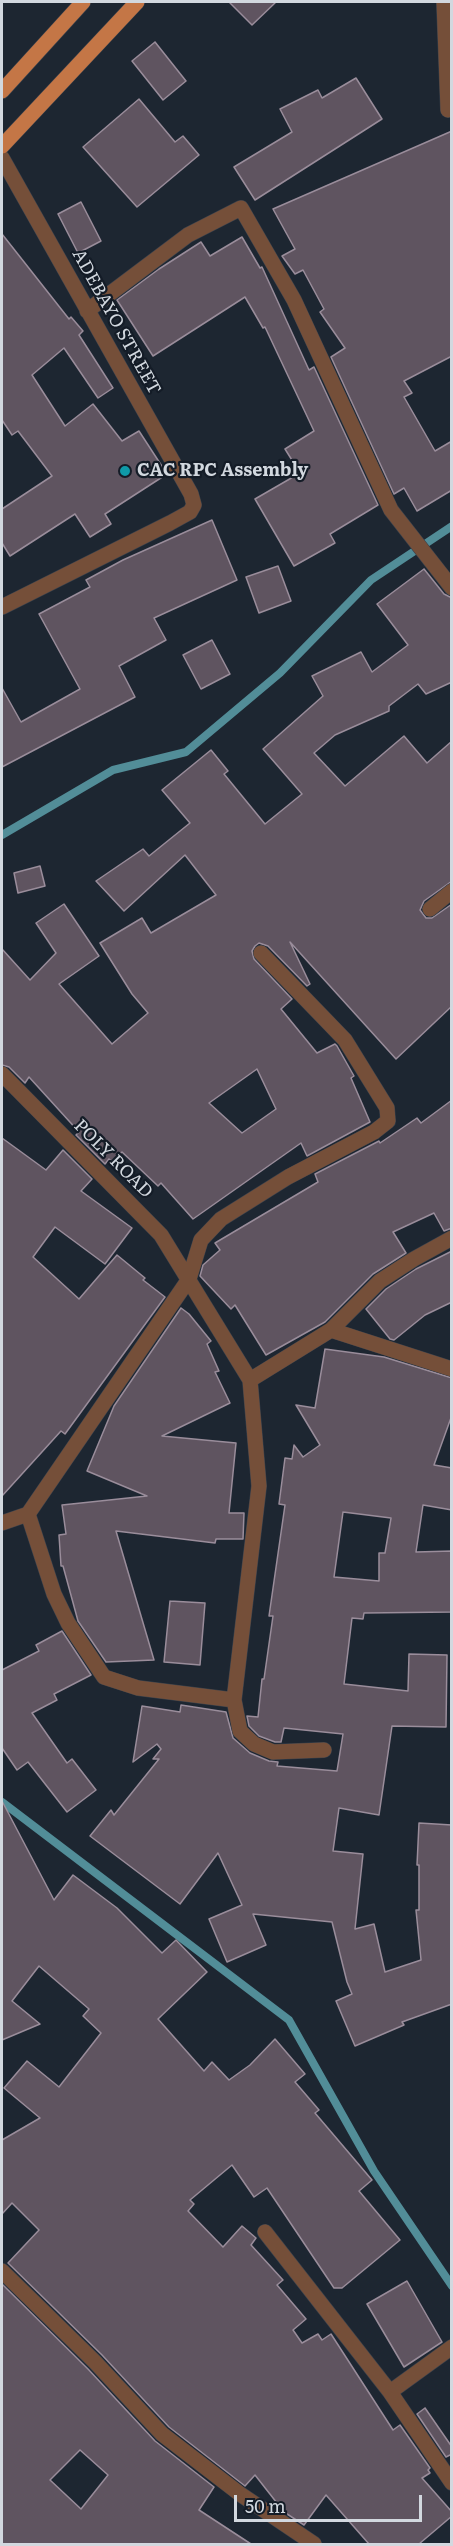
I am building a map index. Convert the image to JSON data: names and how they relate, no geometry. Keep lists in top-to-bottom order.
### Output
{
  "streets": {
    "street": ["ADEBAYO STREET", "POLY ROAD"]
  },
  "places": ["CAC RPC Assembly"],
  "scale_bar": "50 m"
}
